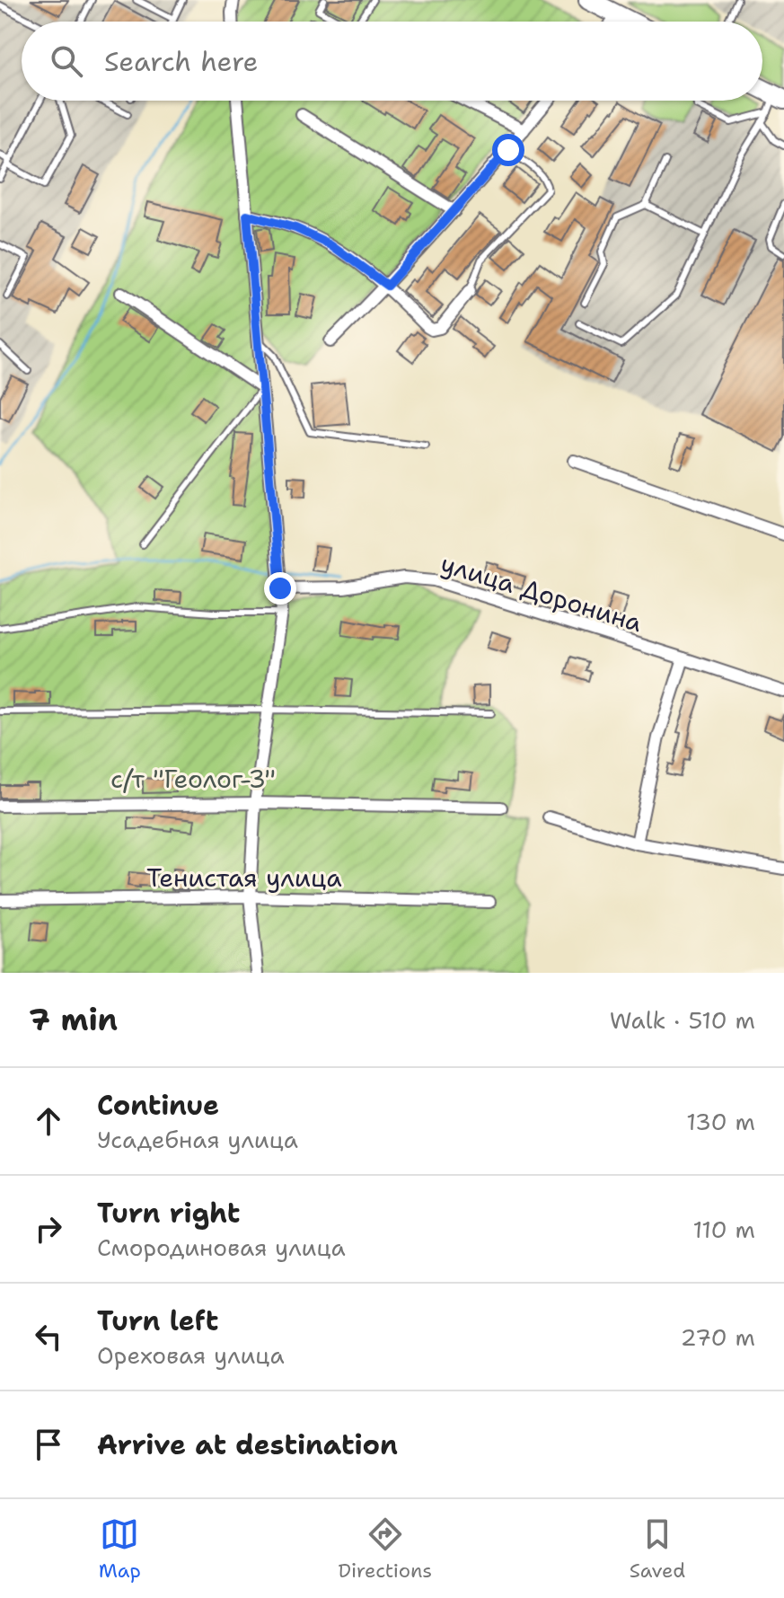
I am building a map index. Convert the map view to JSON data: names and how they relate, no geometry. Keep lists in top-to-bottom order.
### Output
{
  "streets": {
    "street": ["улица Доронина", "Тенистая улица"]
  },
  "parks": ["с/т \"Геолог-3\""],
  "page": {
    "search": "Search here",
    "heading": ["7 min", "Walk · 510 m"],
    "list": [
      ["Continue", "Усадебная улица", "130 m"],
      ["Turn right", "Смородиновая улица", "110 m"],
      ["Turn left", "Ореховая улица", "270 m"],
      "Arrive at destination"
    ],
    "nav": ["Map", "Directions", "Saved"]
  }
}
